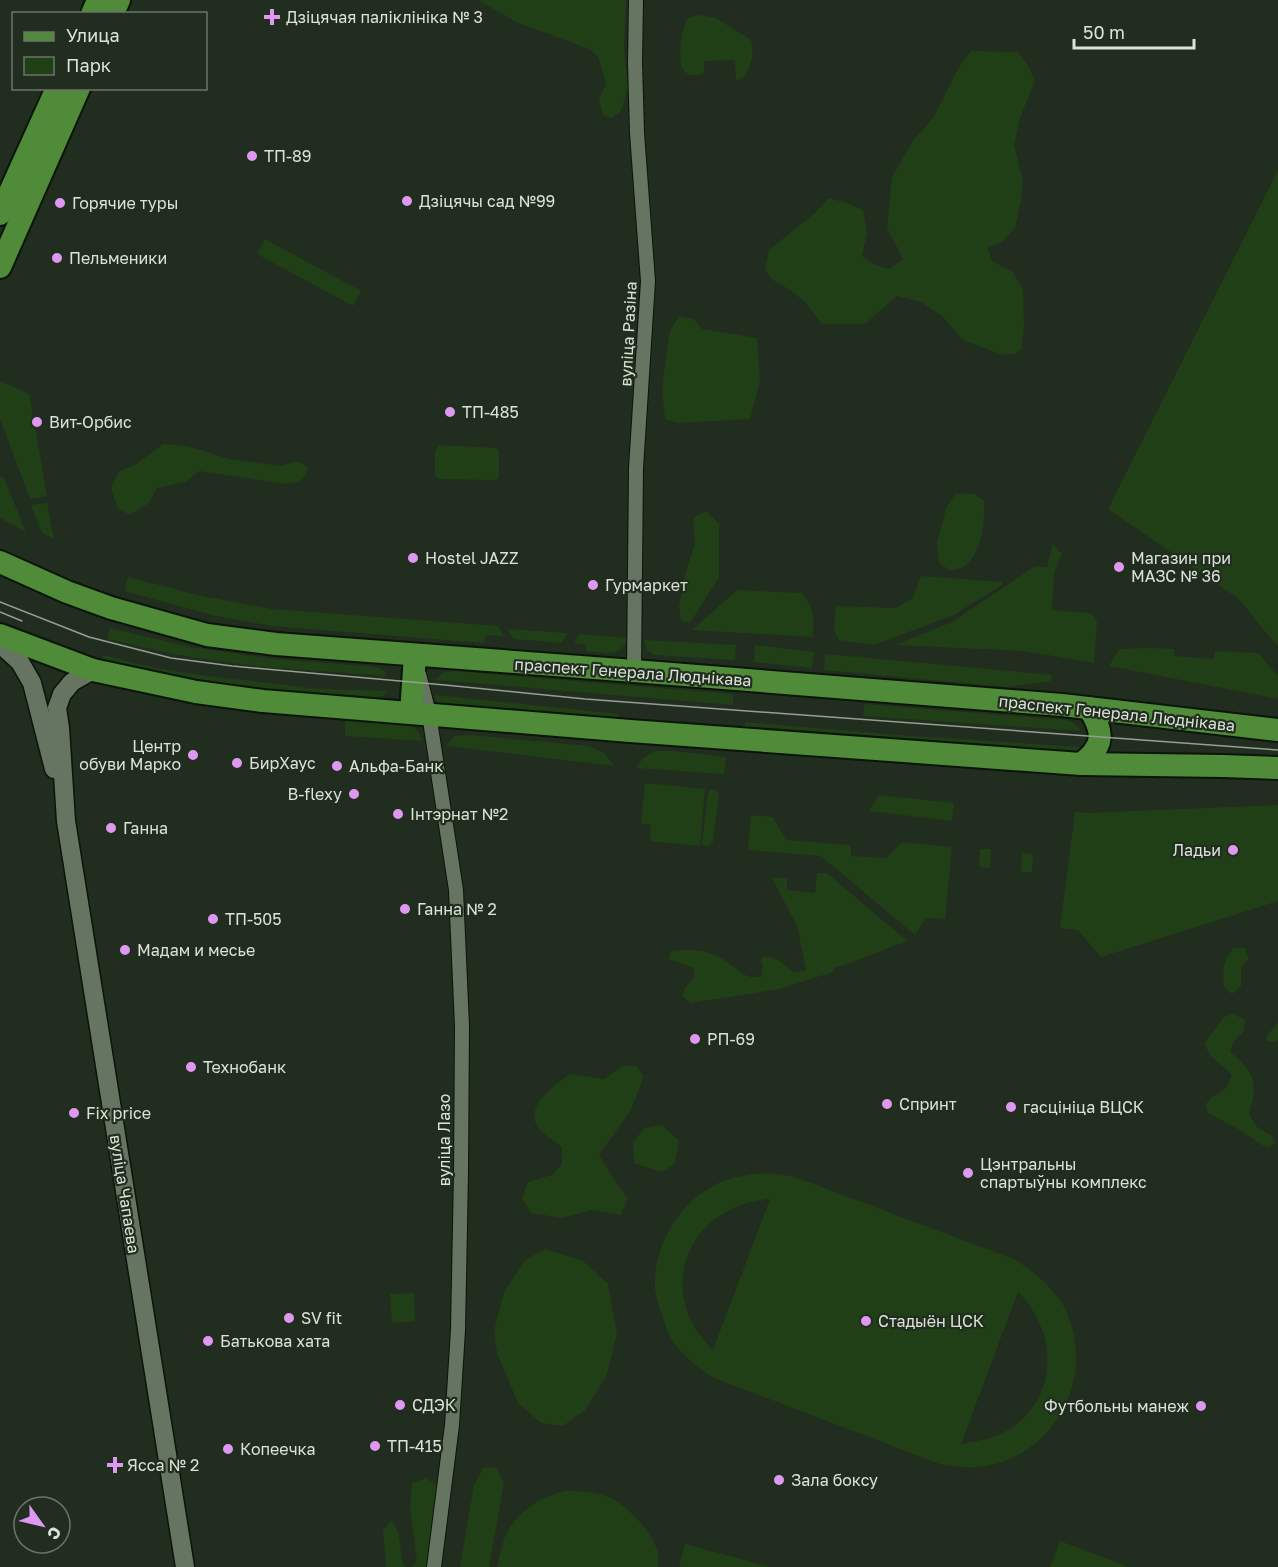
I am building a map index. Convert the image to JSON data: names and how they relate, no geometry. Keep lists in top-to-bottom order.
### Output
{
  "streets": {
    "main road": ["праспект Генерала Люднікава"],
    "street": ["вуліца Разіна", "вуліца Лазо", "вуліца Чапаева"]
  },
  "crossings": [
    ["вуліца Разіна", "праспект Генерала Люднікава"]
  ],
  "places": {
    "health": ["Дзіцячая паліклініка № 3", "Ясса № 2"],
    "other": [
      "ТП-89",
      "Дзіцячы сад №99",
      "Горячие туры",
      "Пельменики",
      "ТП-485",
      "Вит-Орбис",
      "Hostel JAZZ",
      "Магазин при МАЗС № 36",
      "Гурмаркет",
      "Центр обуви Марко",
      "БирХаус",
      "Альфа-Банк",
      "B-flexy",
      "Інтэрнат №2",
      "Ганна",
      "Ладьи",
      "Ганна № 2",
      "ТП-505",
      "Мадам и месье",
      "РП-69",
      "Технобанк",
      "Спринт",
      "гасцініца ВЦСК",
      "Fix price",
      "Цэнтральны спартыўны комплекс",
      "SV fit",
      "Стадыён ЦСК",
      "Батькова хата",
      "СДЭК",
      "Футбольны манеж",
      "ТП-415",
      "Копеечка",
      "Зала боксу"
    ]
  },
  "legend": ["Улица", "Парк"],
  "scale_bar": "50 m",
  "north": "bottom right"
}
